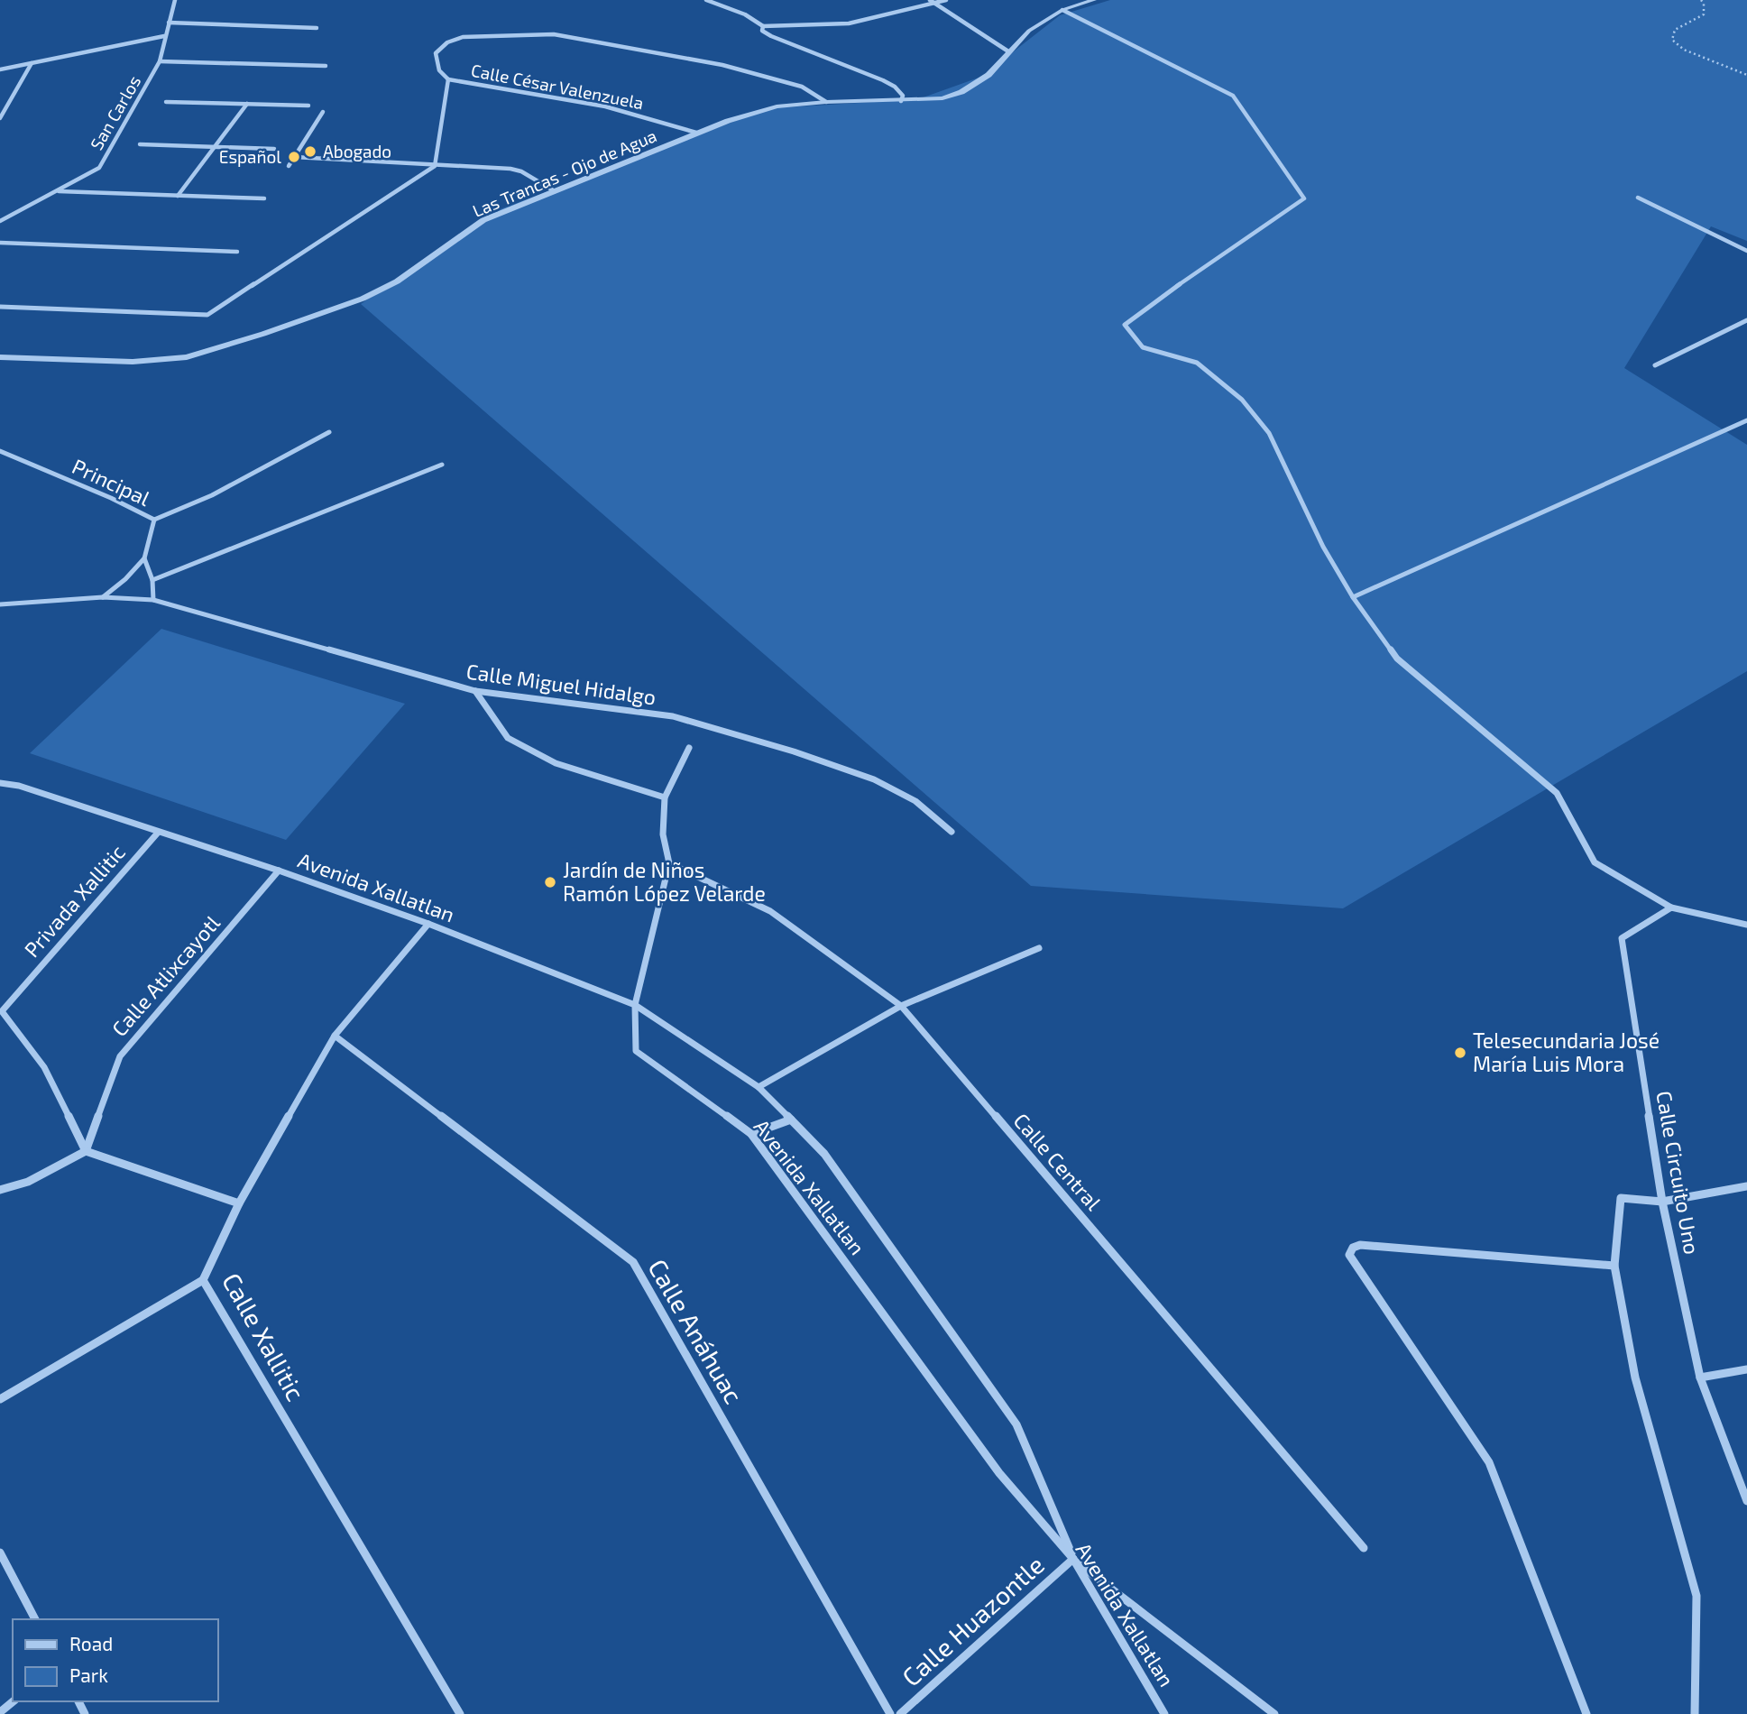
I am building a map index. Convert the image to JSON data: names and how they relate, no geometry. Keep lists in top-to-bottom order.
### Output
{
  "streets": {
    "street": [
      "Calle César Valenzuela",
      "San Carlos",
      "Las Trancas - Ojo de Agua",
      "Principal",
      "Calle Miguel Hidalgo",
      "Avenida Xallatlan",
      "Privada Xallitic",
      "Calle Atlixcayotl",
      "Calle Central",
      "Calle Circuito Uno",
      "Calle Anáhuac",
      "Calle Xallitic",
      "Calle Huazontle"
    ]
  },
  "crossings": [
    ["Calle César Valenzuela", "Las Trancas - Ojo de Agua"],
    ["Principal", "Calle Miguel Hidalgo"],
    ["Avenida Xallatlan", "Privada Xallitic"],
    ["Avenida Xallatlan", "Calle Atlixcayotl"],
    ["Avenida Xallatlan", "Calle Xallitic"],
    ["Avenida Xallatlan", "Calle Huazontle"],
    ["Privada Xallitic", "Calle Atlixcayotl"],
    ["Calle Anáhuac", "Calle Xallitic"]
  ],
  "places": [
    "Abogado",
    "Español",
    "Jardín de Niños Ramón López Velarde",
    "Telesecundaria José María Luis Mora"
  ],
  "legend": ["Road", "Park"]
}
